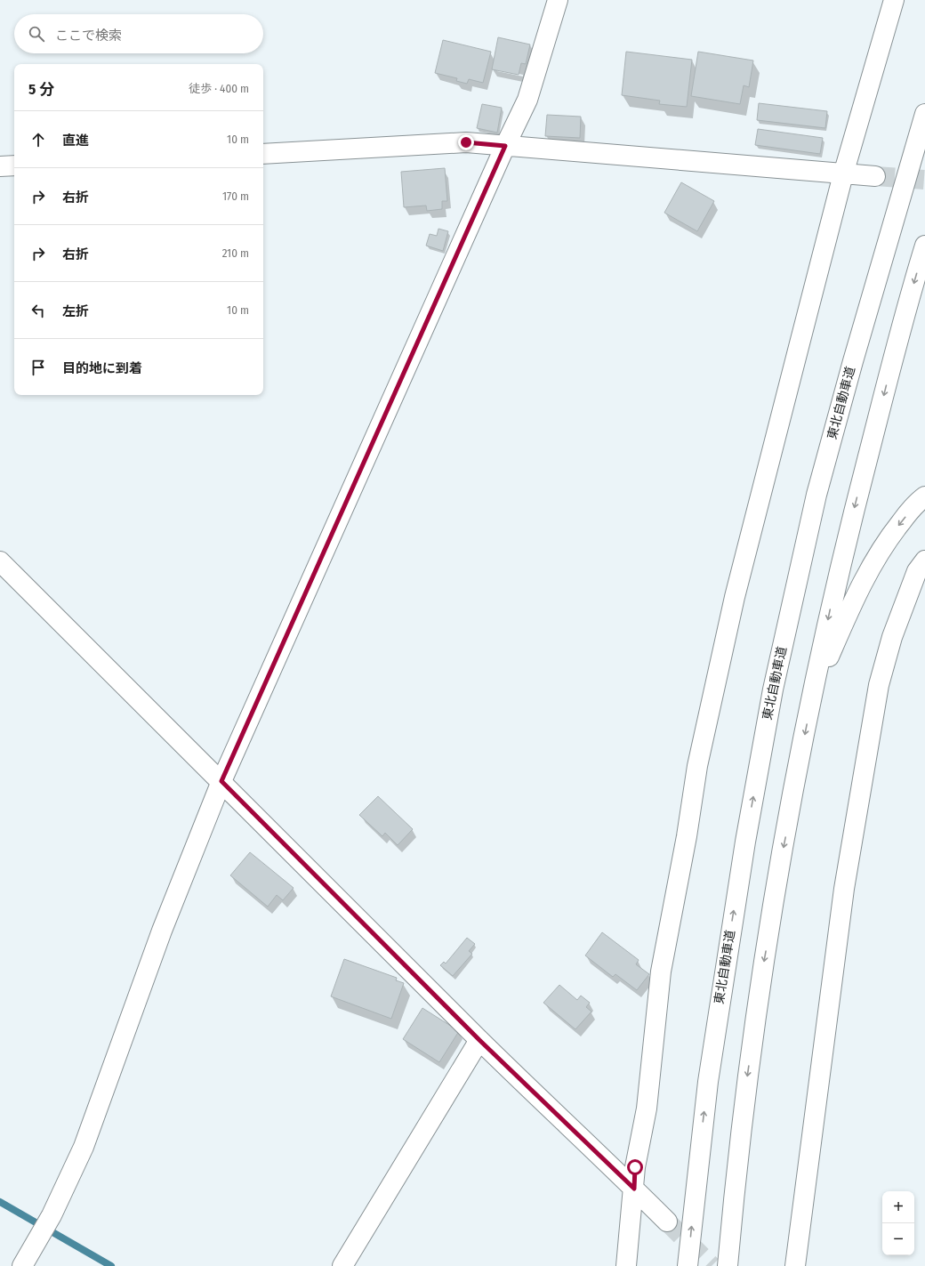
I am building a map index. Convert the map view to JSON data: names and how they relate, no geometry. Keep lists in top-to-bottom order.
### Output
{
  "streets": {
    "main road": ["東北自動車道"]
  },
  "page": {
    "search": "ここで検索",
    "heading": ["5 分", "徒歩 · 400 m"],
    "list": [
      ["直進", "10 m"],
      ["右折", "170 m"],
      ["右折", "210 m"],
      ["左折", "10 m"],
      "目的地に到着"
    ],
    "map_buttons": ["+", "−"]
  }
}
